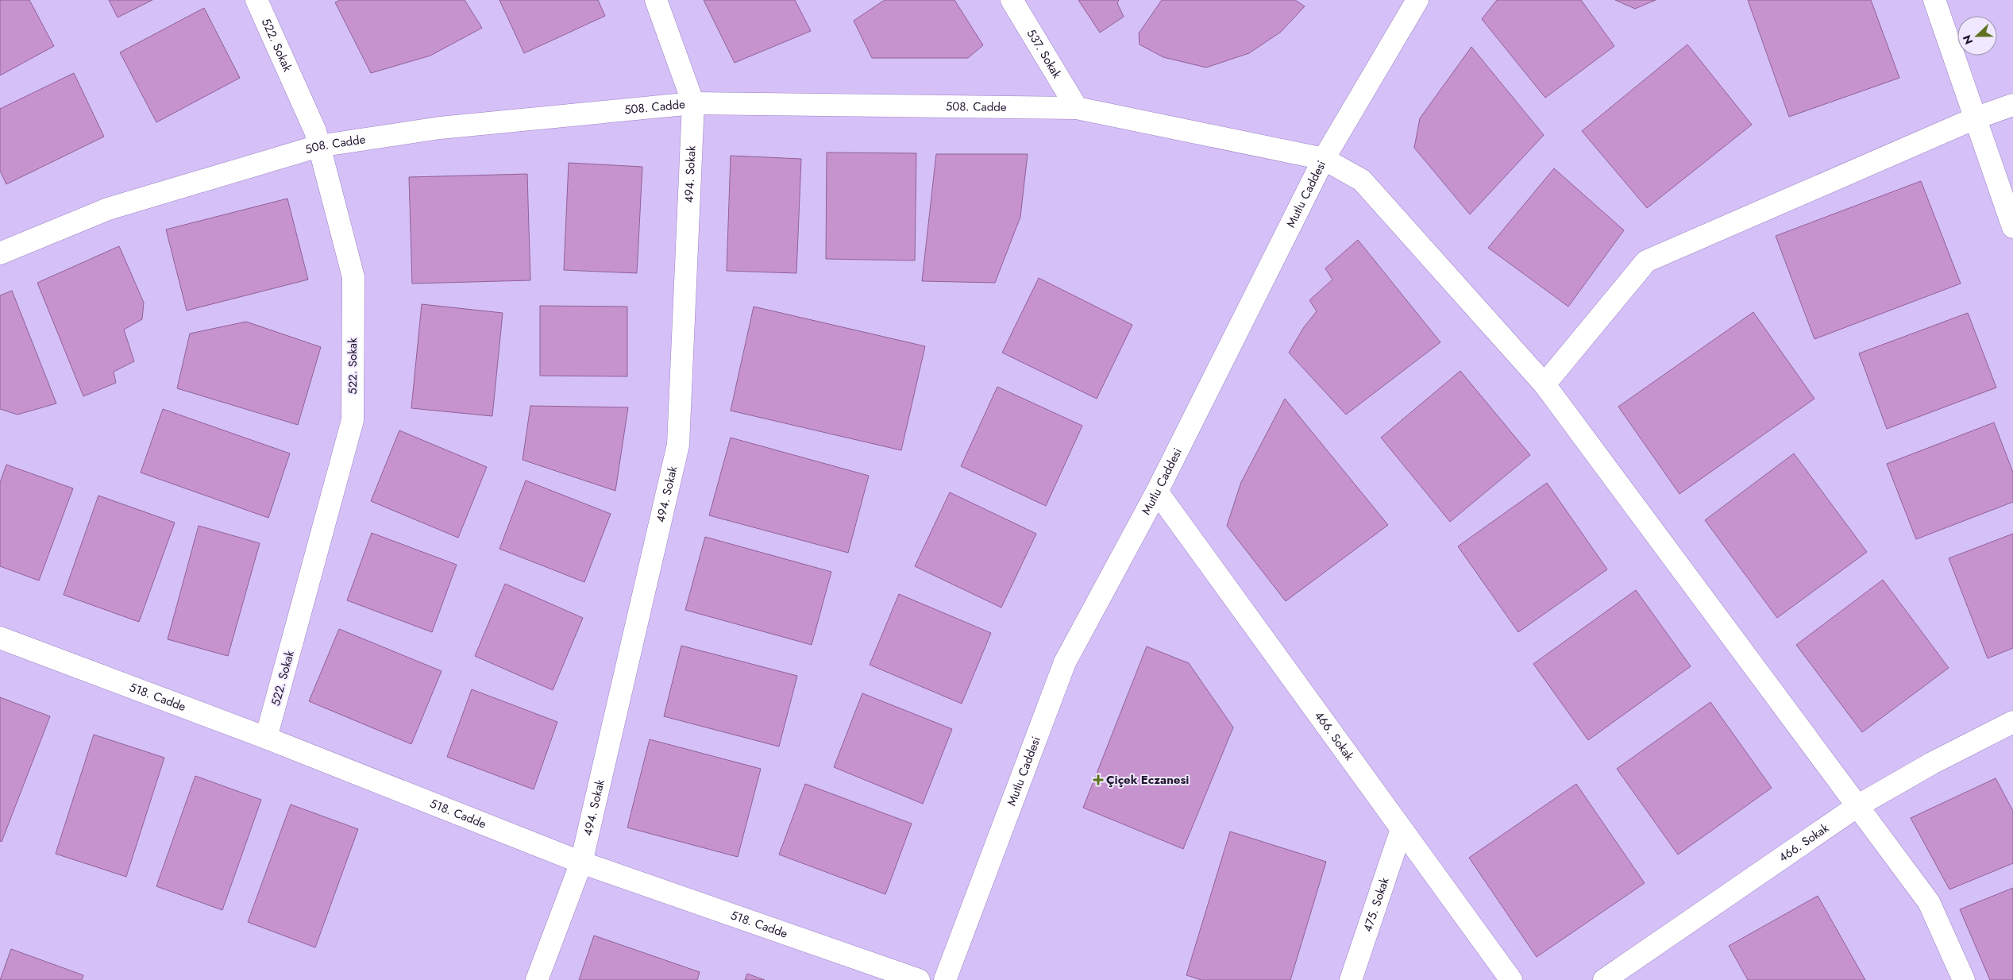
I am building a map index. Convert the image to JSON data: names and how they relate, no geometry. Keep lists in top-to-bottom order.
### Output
{
  "streets": {
    "street": [
      "522. Sokak",
      "537. Sokak",
      "508. Cadde",
      "494. Sokak",
      "Mutlu Caddesi",
      "518. Cadde",
      "466. Sokak",
      "475. Sokak"
    ]
  },
  "crossings": [
    ["522. Sokak", "508. Cadde"],
    ["522. Sokak", "518. Cadde"],
    ["537. Sokak", "508. Cadde"],
    ["508. Cadde", "494. Sokak"],
    ["508. Cadde", "Mutlu Caddesi"],
    ["508. Cadde", "466. Sokak"],
    ["494. Sokak", "518. Cadde"],
    ["Mutlu Caddesi", "466. Sokak"],
    ["466. Sokak", "475. Sokak"]
  ],
  "places": {
    "health": ["Çiçek Eczanesi"]
  },
  "north": "left"
}
